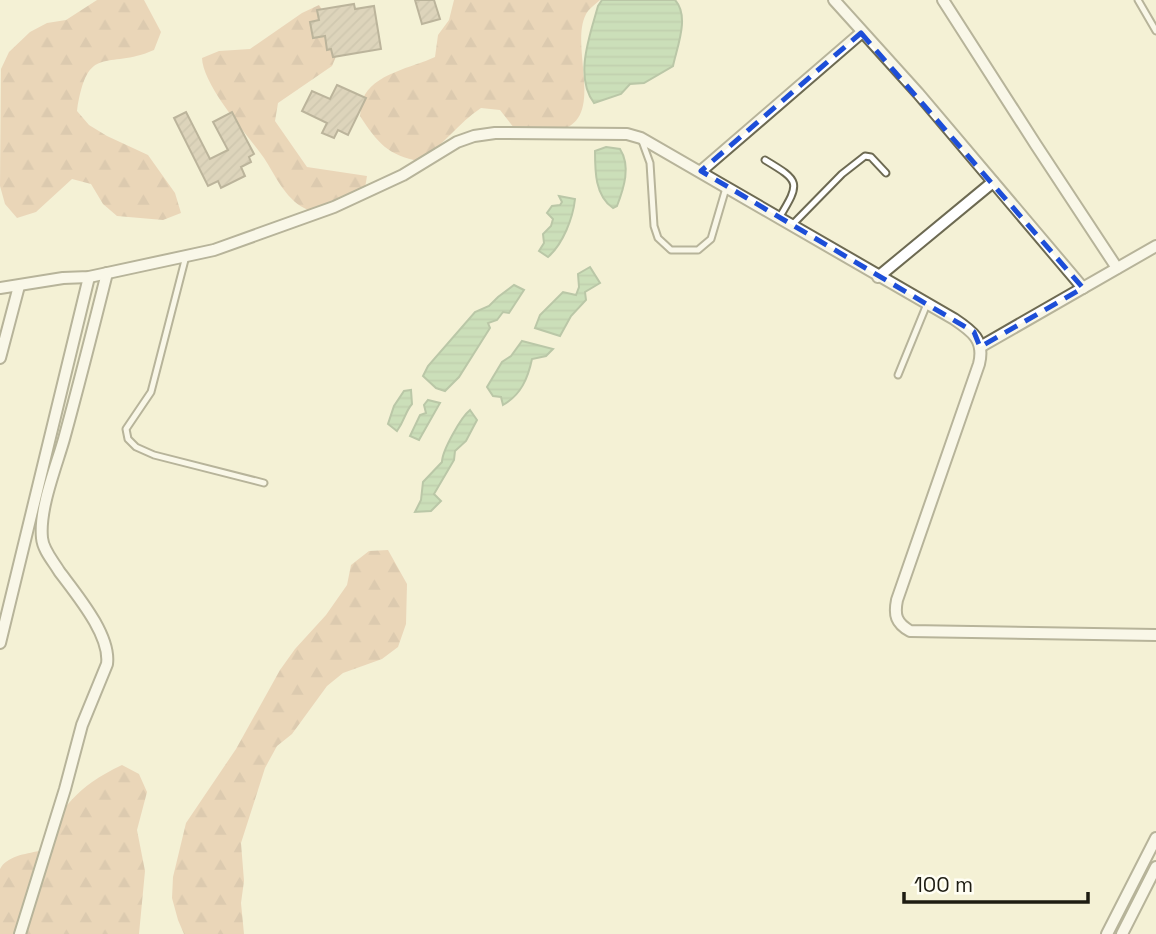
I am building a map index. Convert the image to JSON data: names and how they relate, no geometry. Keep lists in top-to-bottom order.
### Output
{
  "scale_bar": "100 m"
}
